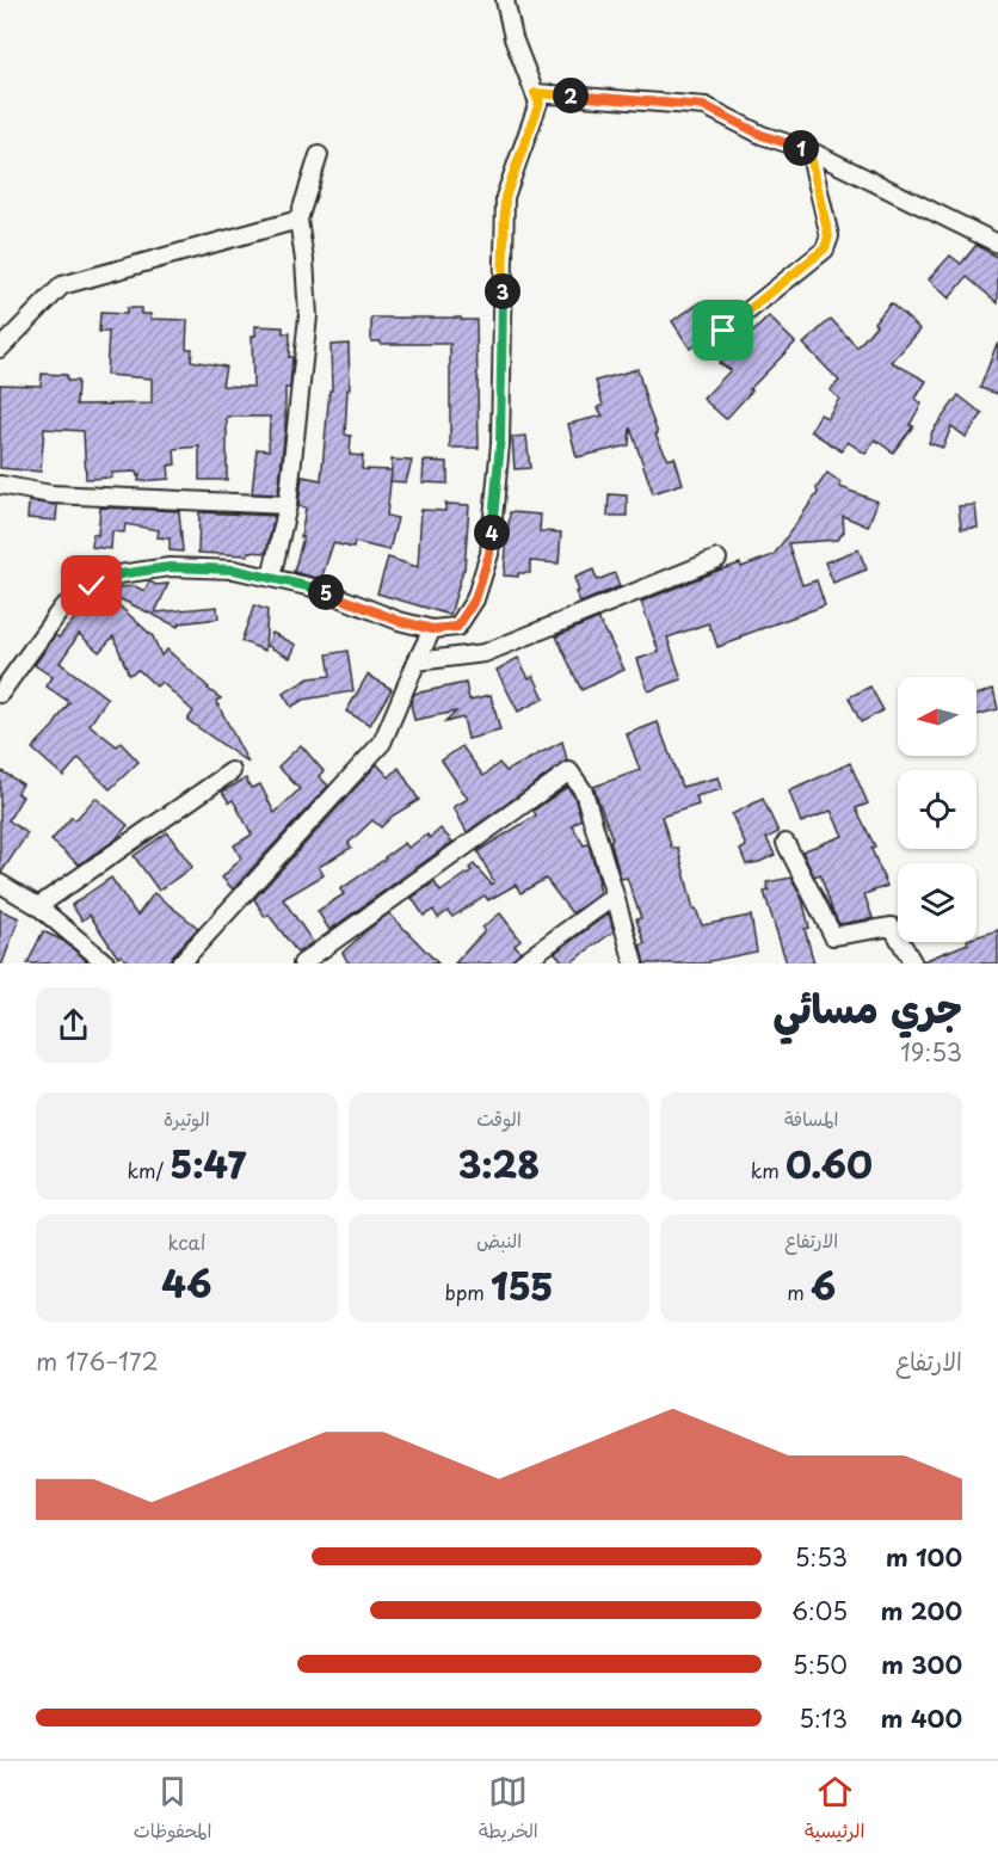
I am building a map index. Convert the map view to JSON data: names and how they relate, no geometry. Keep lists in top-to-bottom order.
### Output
{
  "north": "left",
  "page": {
    "pins": [
      "2",
      "1",
      "3",
      "4",
      "5"
    ],
    "heading": ["جري مسائي", "19:53"],
    "stats": [
      ["المسافة", "0.60 km"],
      ["الوقت", "3:28"],
      ["الوتيرة", "5:47 /km"],
      ["الارتفاع", "6 m"],
      ["النبض", "155 bpm"],
      ["kcal", "46"]
    ],
    "chart": ["الارتفاع", "172–176 m"],
    "list": [
      {
        "name": "100 m",
        "note": "5:53"
      },
      {
        "name": "200 m",
        "note": "6:05"
      },
      {
        "name": "300 m",
        "note": "5:50"
      },
      {
        "name": "400 m",
        "note": "5:13"
      }
    ],
    "tabs": ["الرئيسية", "الخريطة", "المحفوظات"]
  }
}
